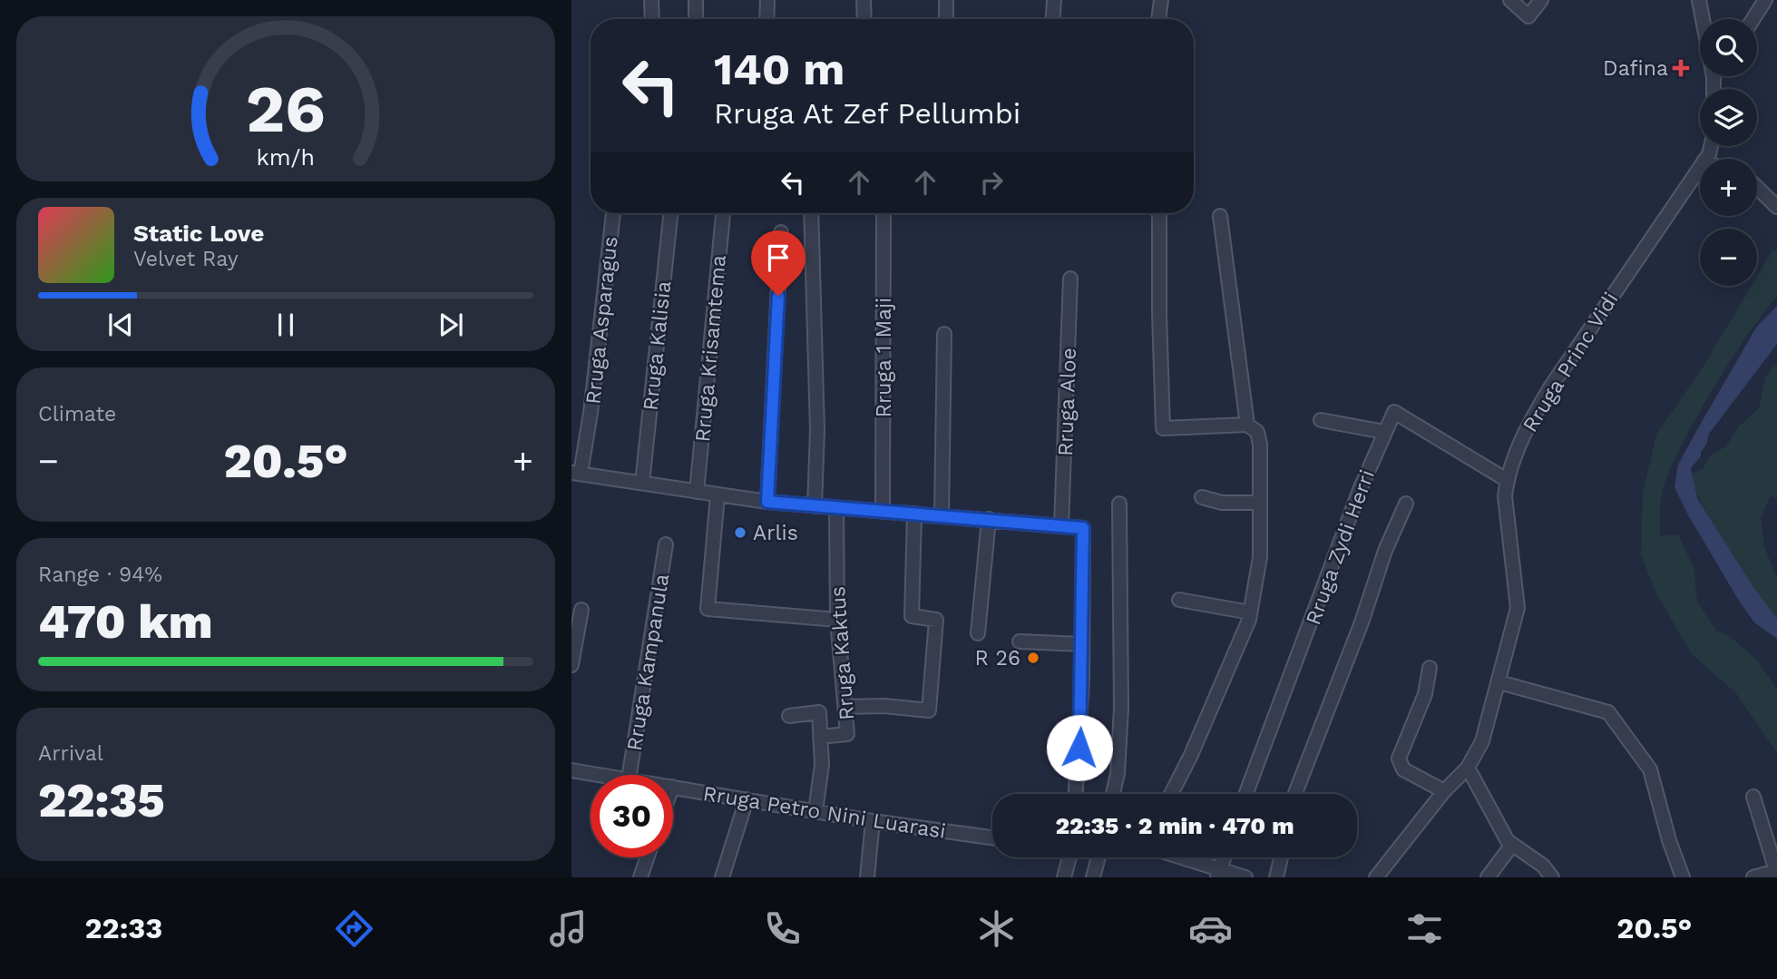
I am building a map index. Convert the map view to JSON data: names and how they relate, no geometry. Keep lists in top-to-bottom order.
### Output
{
  "streets": {
    "street": [
      "Rruga Asparagus",
      "Rruga Kalisia",
      "Rruga Krisamtema",
      "Rruga 1 Maji",
      "Rruga Princ Vidi",
      "Rruga Aloe",
      "Rruga Zydi Herri",
      "Rruga Kaktus",
      "Rruga Kampanula",
      "Rruga Petro Nini Luarasi"
    ]
  },
  "crossings": [
    ["Rruga Princ Vidi", "Rruga Zydi Herri"],
    ["Rruga Kaktus", "Rruga Petro Nini Luarasi"]
  ],
  "places": {
    "health": ["Dafina"],
    "other": ["Arlis", "R 26"]
  },
  "page": {
    "map_buttons": ["+", "−"],
    "turn": ["140 m", "Rruga At Zef Pellumbi"],
    "song": ["Static Love", "Velvet Ray"],
    "tile": [
      "Climate",
      ["Range · 94%", "470 km"],
      ["Arrival", "22:35"]
    ],
    "heat": ["−", "20.5°", "+"],
    "limit": "30",
    "trip": "22:35 · 2 min · 470 m",
    "tabs": ["22:33", "20.5°"],
    "gauge": ["26", "km/h"]
  }
}
